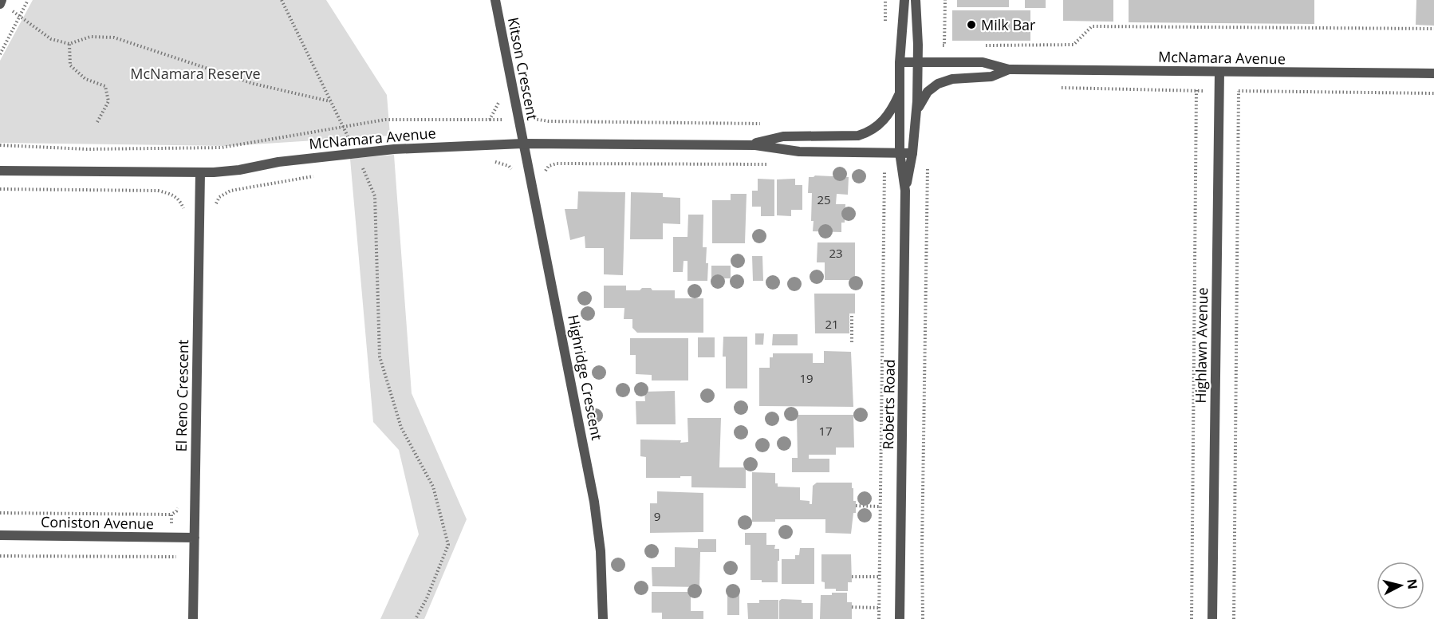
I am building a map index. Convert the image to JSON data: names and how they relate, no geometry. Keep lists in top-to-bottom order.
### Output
{
  "streets": {
    "street": [
      "McNamara Avenue",
      "Kitson Crescent",
      "Highlawn Avenue",
      "Highridge Crescent",
      "El Reno Crescent",
      "Roberts Road",
      "Coniston Avenue"
    ]
  },
  "crossings": [
    ["McNamara Avenue", "Kitson Crescent"],
    ["McNamara Avenue", "Highlawn Avenue"],
    ["McNamara Avenue", "Highridge Crescent"],
    ["McNamara Avenue", "El Reno Crescent"],
    ["McNamara Avenue", "Roberts Road"],
    ["Kitson Crescent", "Highridge Crescent"],
    ["El Reno Crescent", "Coniston Avenue"]
  ],
  "parks": ["McNamara Reserve"],
  "places": ["Milk Bar"],
  "house_numbers": [
    "25",
    "23",
    "21",
    "19",
    "17",
    "9"
  ],
  "north": "right"
}
